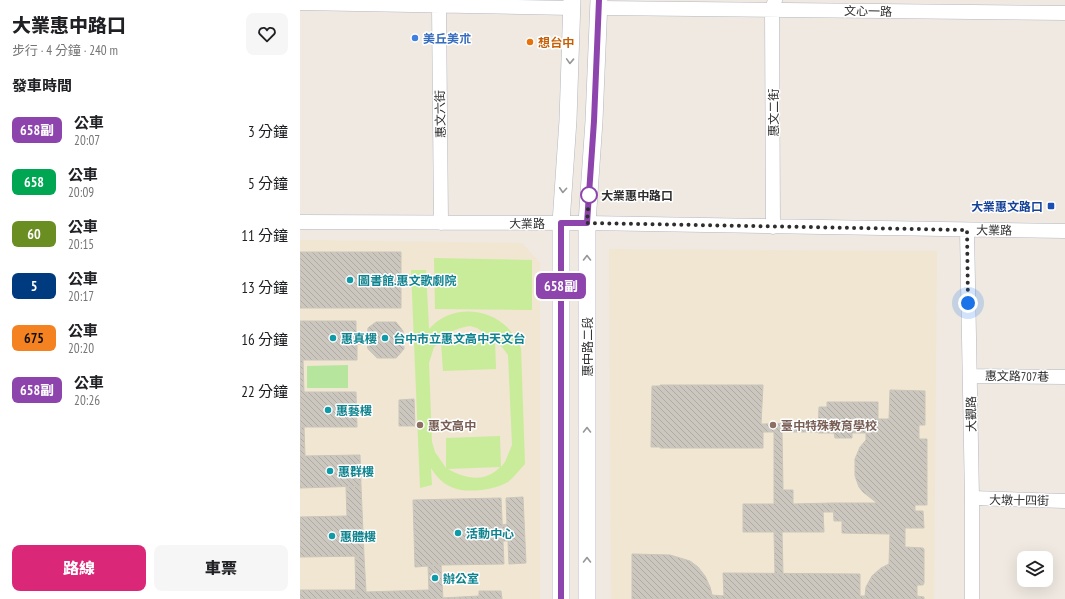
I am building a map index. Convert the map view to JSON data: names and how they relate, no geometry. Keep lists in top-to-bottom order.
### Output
{
  "streets": {
    "street": [
      "文心一路",
      "惠文二街",
      "惠文六街",
      "大業路",
      "惠中路二段",
      "惠文路707巷",
      "大觀路",
      "大墩十四街"
    ]
  },
  "crossings": [
    ["文心一路", "惠文二街"],
    ["文心一路", "惠中路二段"],
    ["惠文二街", "大業路"],
    ["惠文六街", "大業路"],
    ["大業路", "惠中路二段"],
    ["大業路", "大觀路"],
    ["惠文路707巷", "大觀路"],
    ["大觀路", "大墩十四街"]
  ],
  "places": {
    "other": [
      "美丘美朮",
      "想台中",
      "大業惠中路口",
      "圖書館.惠文歌劇院",
      "惠真樓",
      "台中市立惠文高中天文台",
      "惠藝樓",
      "惠文高中",
      "臺中特殊教育學校",
      "惠群樓",
      "活動中心",
      "惠體樓",
      "辦公室"
    ],
    "transit": ["大業惠文路口"]
  },
  "lines": ["bus line 658副"],
  "page": {
    "heading": [
      ["大業惠中路口", "步行 · 4 分鐘 · 240 m"],
      "發車時間"
    ],
    "on_map": "658副",
    "list": [
      {
        "mark": "658副",
        "name": "公車",
        "note": "20:07",
        "value": "3 分鐘"
      },
      {
        "mark": "658",
        "name": "公車",
        "note": "20:09",
        "value": "5 分鐘"
      },
      {
        "mark": "60",
        "name": "公車",
        "note": "20:15",
        "value": "11 分鐘"
      },
      {
        "mark": "5",
        "name": "公車",
        "note": "20:17",
        "value": "13 分鐘"
      },
      {
        "mark": "675",
        "name": "公車",
        "note": "20:20",
        "value": "16 分鐘"
      },
      {
        "mark": "658副",
        "name": "公車",
        "note": "20:26",
        "value": "22 分鐘"
      }
    ],
    "buttons": ["路線", "車票"]
  }
}
